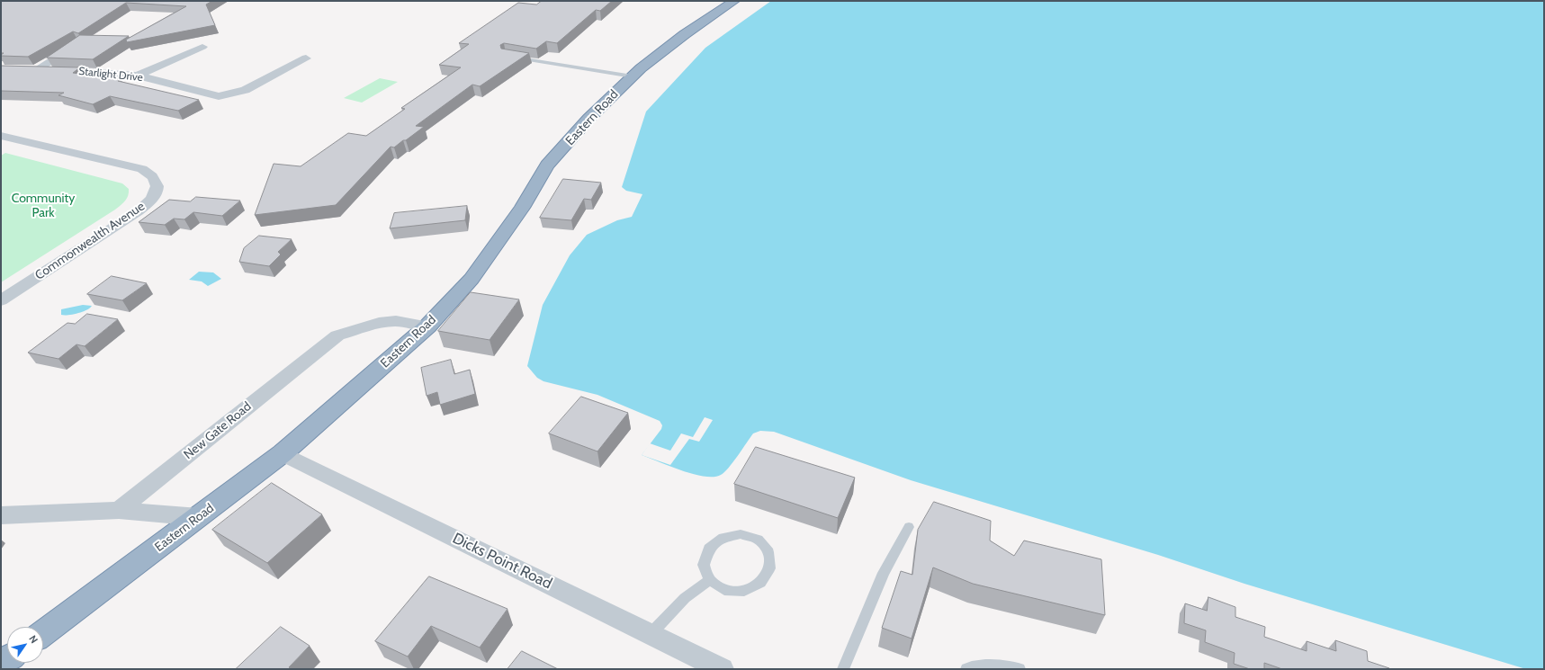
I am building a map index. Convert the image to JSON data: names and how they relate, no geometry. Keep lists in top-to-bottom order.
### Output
{
  "streets": {
    "highway": ["Eastern Road"],
    "street": [
      "Starlight Drive",
      "Commonwealth Avenue",
      "New Gate Road",
      "Dicks Point Road"
    ]
  },
  "crossings": [
    ["Eastern Road", "New Gate Road"],
    ["Eastern Road", "Dicks Point Road"]
  ],
  "parks": ["Community Park"],
  "north": "top right"
}
